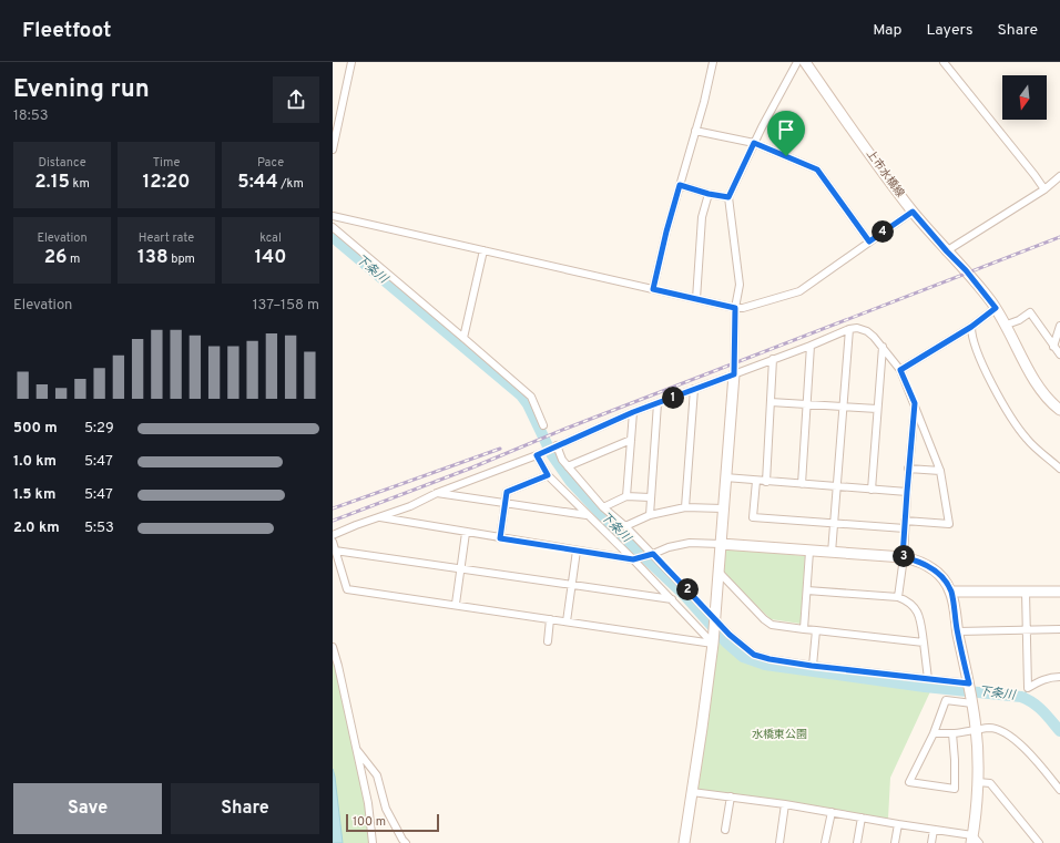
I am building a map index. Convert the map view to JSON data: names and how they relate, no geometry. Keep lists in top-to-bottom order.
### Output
{
  "streets": {
    "street": ["上市水橋線"]
  },
  "water": ["下条川"],
  "parks": ["水橋東公園"],
  "scale_bar": "100 m",
  "north": "bottom",
  "page": {
    "header": "Fleetfoot",
    "nav": ["Map", "Layers", "Share"],
    "heading": ["Evening run", "18:53"],
    "stats": [
      ["Distance", "2.15 km"],
      ["Time", "12:20"],
      ["Pace", "5:44 /km"],
      ["Elevation", "26 m"],
      ["Heart rate", "138 bpm"],
      ["kcal", "140"]
    ],
    "pins": [
      "4",
      "1",
      "3",
      "2"
    ],
    "chart": ["Elevation", "137–158 m"],
    "list": [
      {
        "name": "500 m",
        "note": "5:29"
      },
      {
        "name": "1.0 km",
        "note": "5:47"
      },
      {
        "name": "1.5 km",
        "note": "5:47"
      },
      {
        "name": "2.0 km",
        "note": "5:53"
      }
    ],
    "buttons": ["Save", "Share"],
    "scale": "100 m"
  }
}
